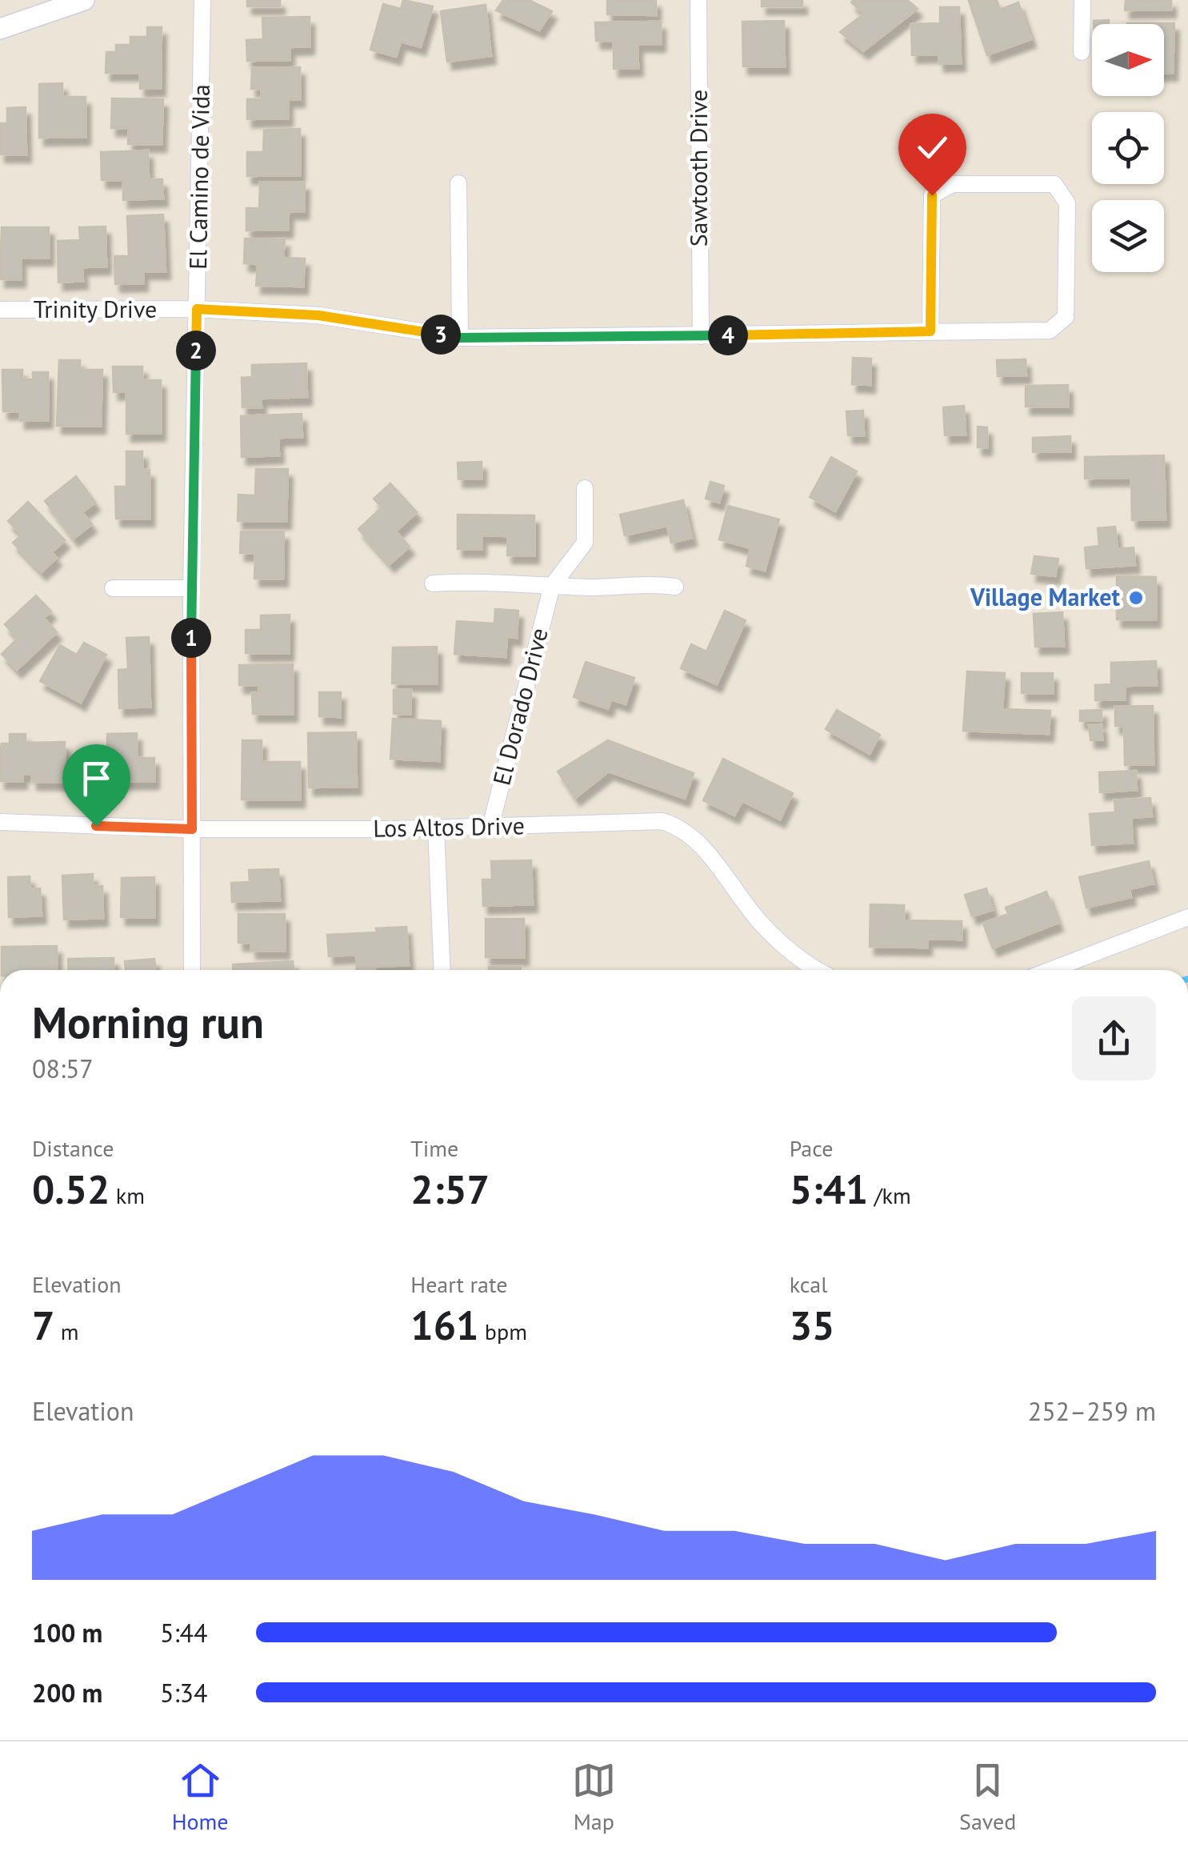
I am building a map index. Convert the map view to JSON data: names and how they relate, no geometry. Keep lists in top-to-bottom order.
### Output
{
  "streets": {
    "street": [
      "Sawtooth Drive",
      "El Camino de Vida",
      "Trinity Drive",
      "El Dorado Drive",
      "Los Altos Drive"
    ]
  },
  "crossings": [
    ["Sawtooth Drive", "Trinity Drive"],
    ["El Camino de Vida", "Trinity Drive"],
    ["El Camino de Vida", "Los Altos Drive"],
    ["El Dorado Drive", "Los Altos Drive"]
  ],
  "places": ["Village Market"],
  "north": "right",
  "page": {
    "pins": [
      "3",
      "4",
      "2",
      "1"
    ],
    "heading": ["Morning run", "08:57"],
    "stats": [
      ["Distance", "0.52 km"],
      ["Time", "2:57"],
      ["Pace", "5:41 /km"],
      ["Elevation", "7 m"],
      ["Heart rate", "161 bpm"],
      ["kcal", "35"]
    ],
    "chart": ["Elevation", "252–259 m"],
    "list": [
      {
        "name": "100 m",
        "note": "5:44"
      },
      {
        "name": "200 m",
        "note": "5:34"
      }
    ],
    "tabs": ["Home", "Map", "Saved"]
  }
}
